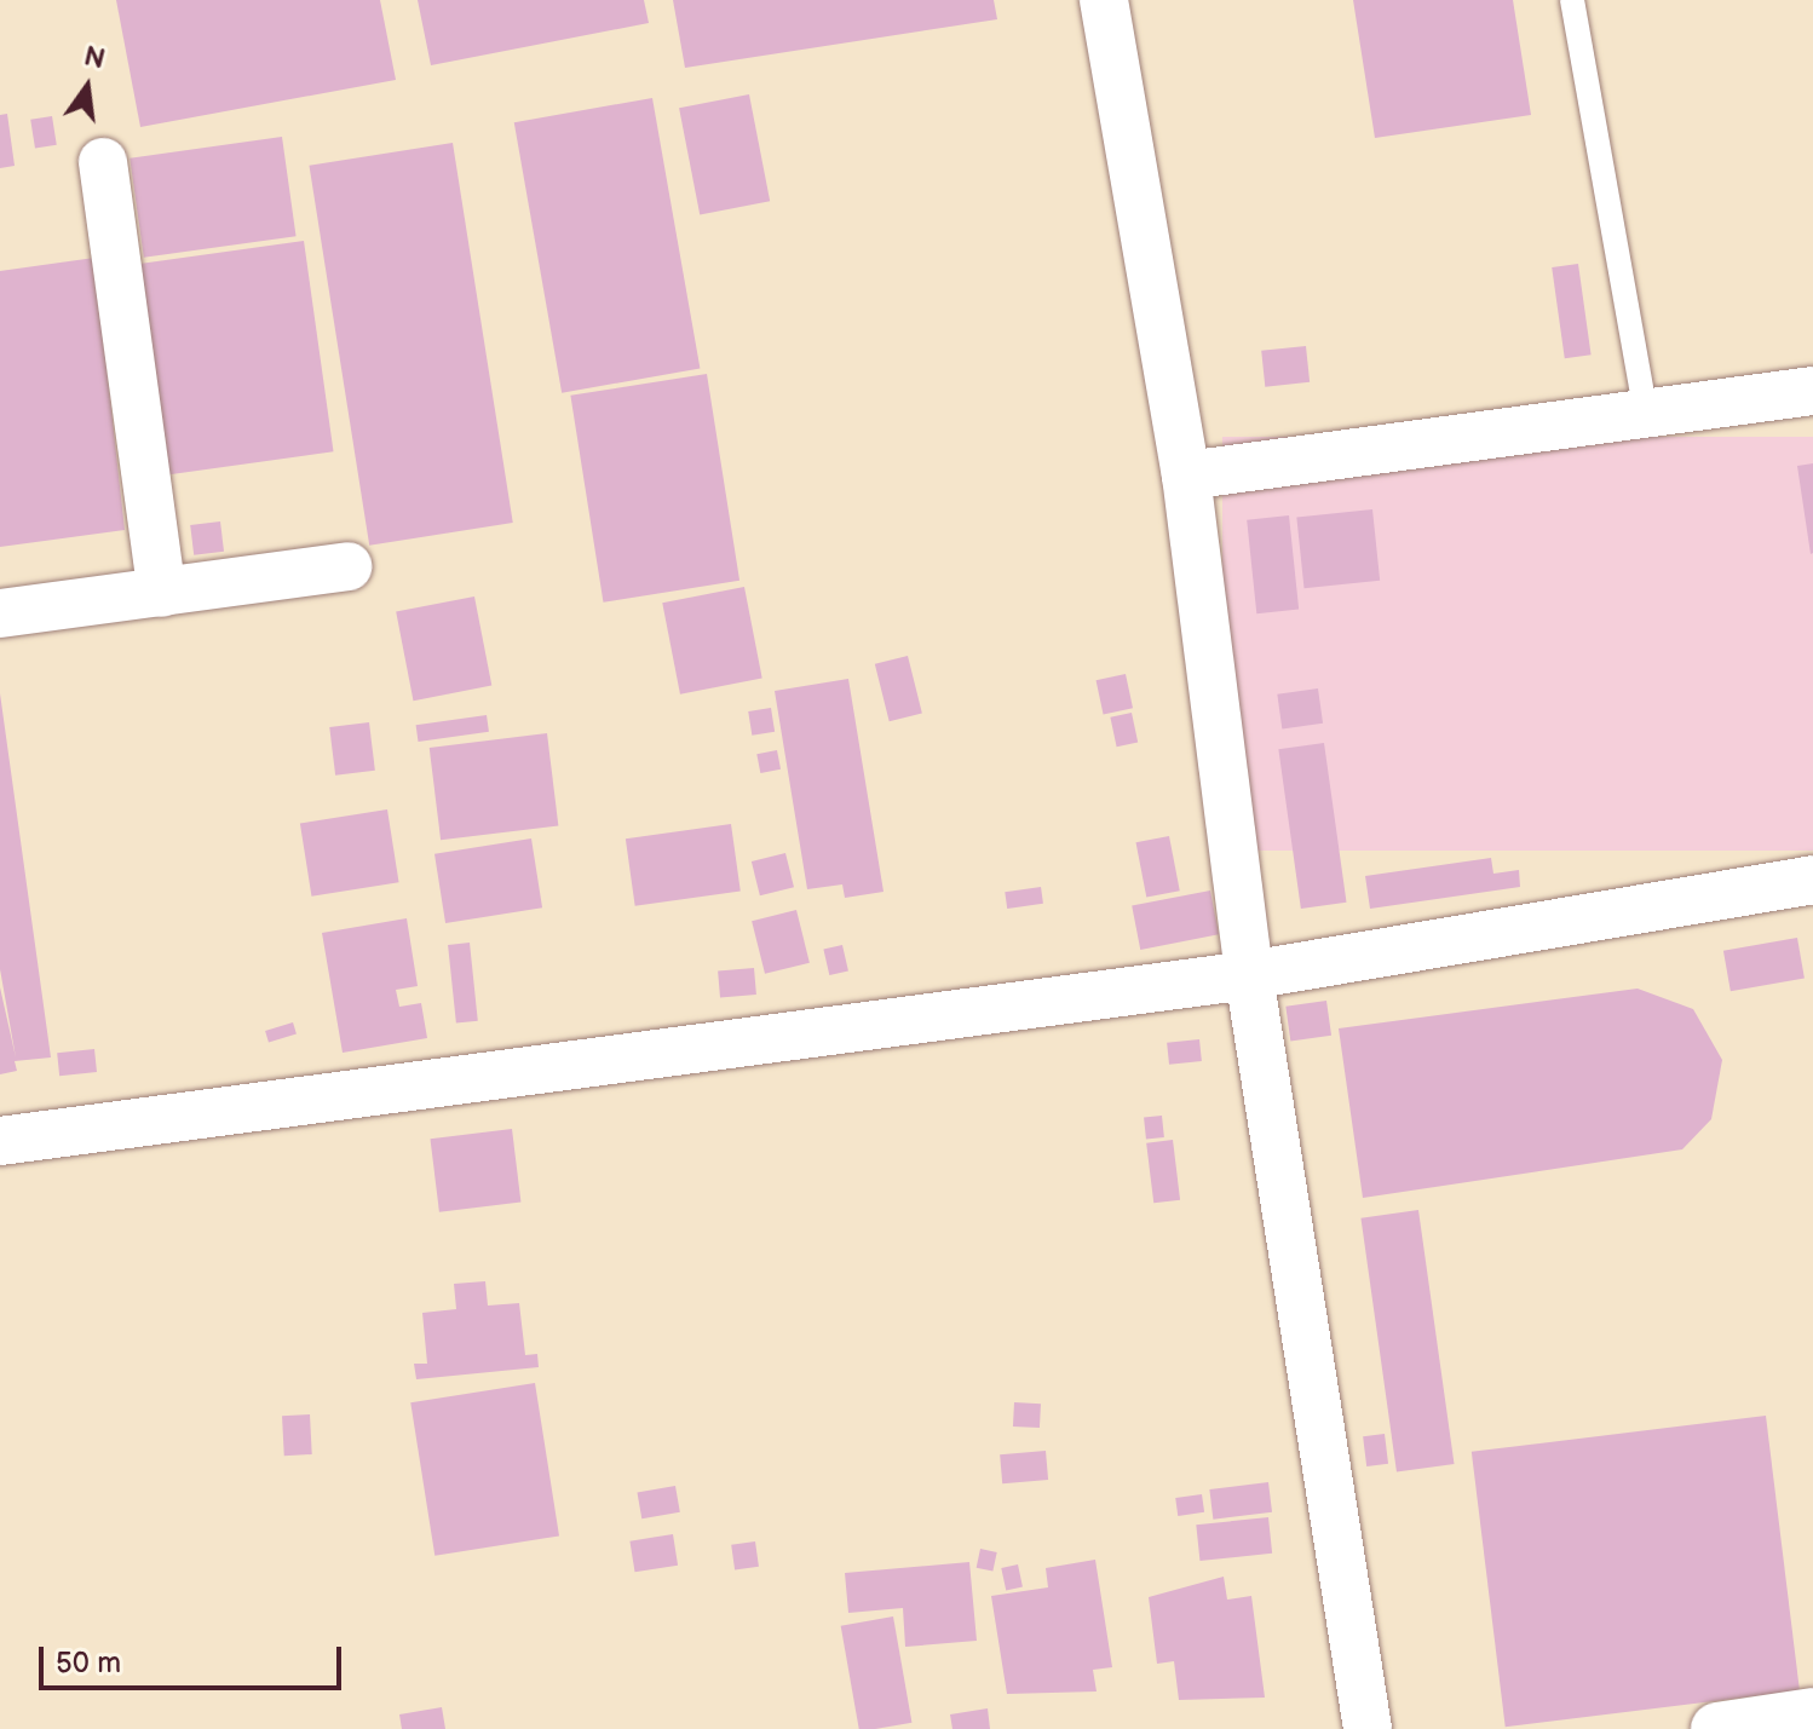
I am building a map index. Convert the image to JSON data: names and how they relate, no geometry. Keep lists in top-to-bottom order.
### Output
{
  "scale_bar": "50 m",
  "north": "top"
}
